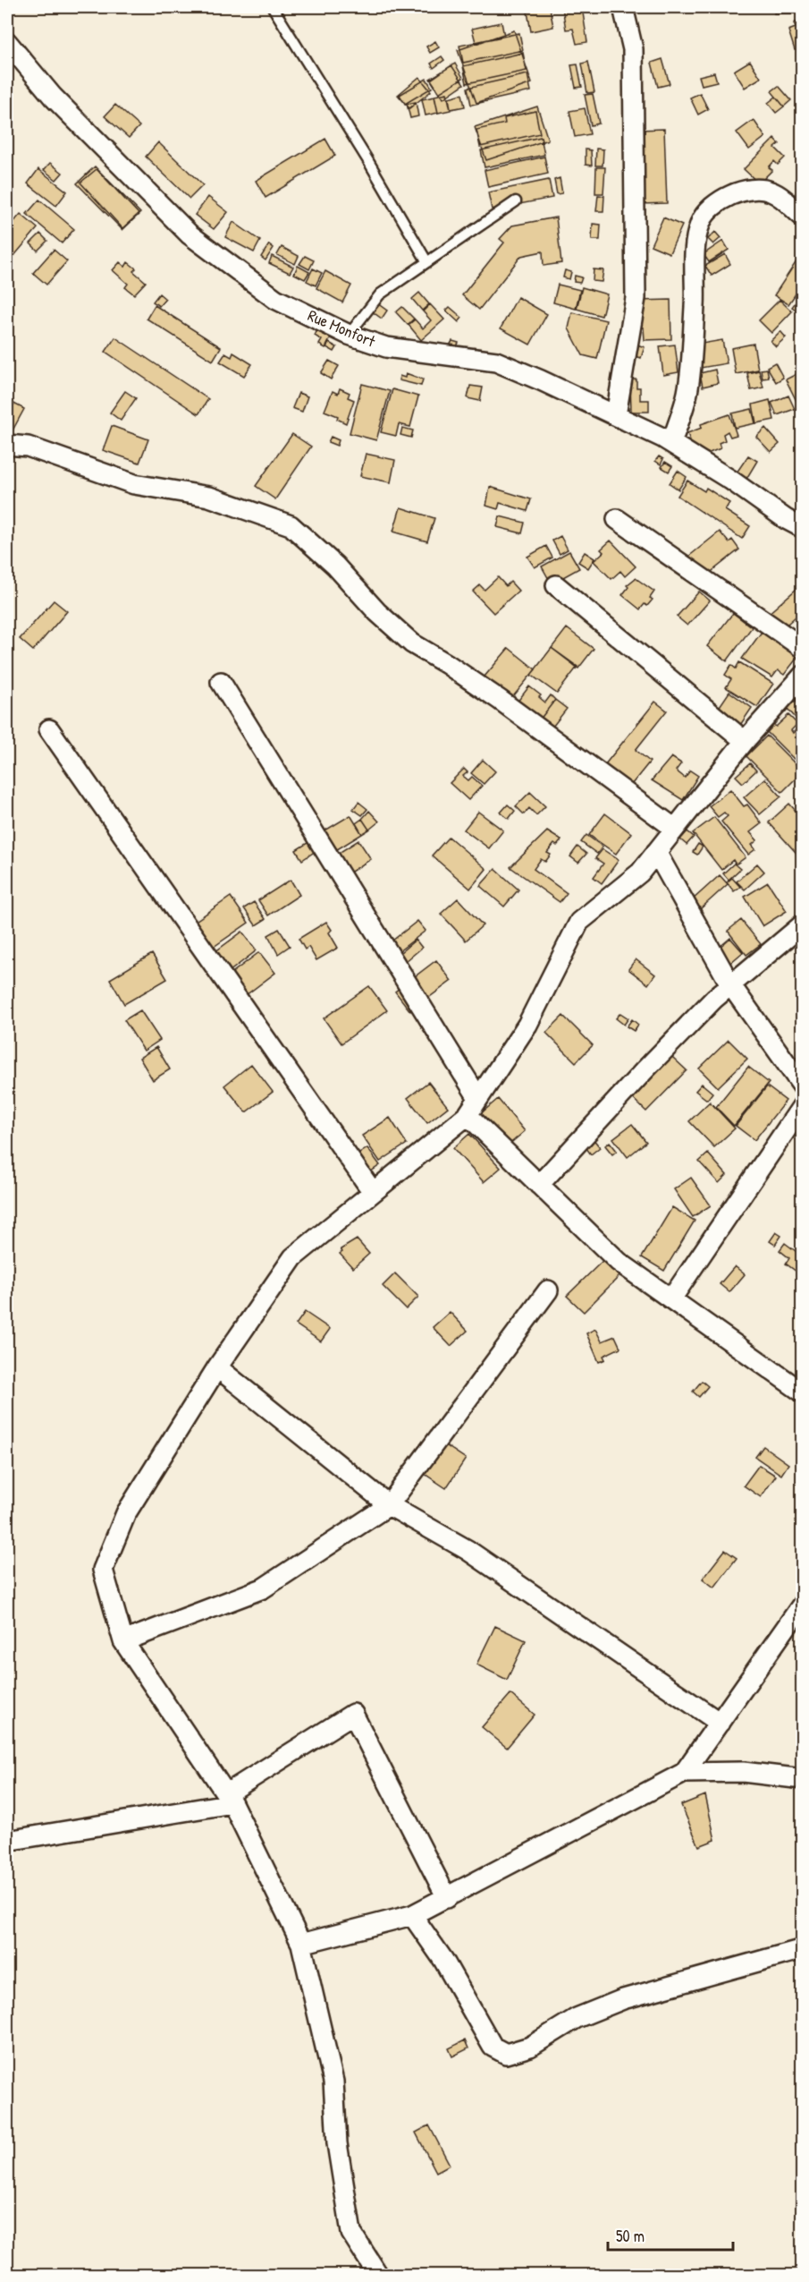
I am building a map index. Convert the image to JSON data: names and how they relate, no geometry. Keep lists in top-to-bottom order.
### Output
{
  "streets": {
    "street": ["Rue Monfort"]
  },
  "scale_bar": "50 m"
}
